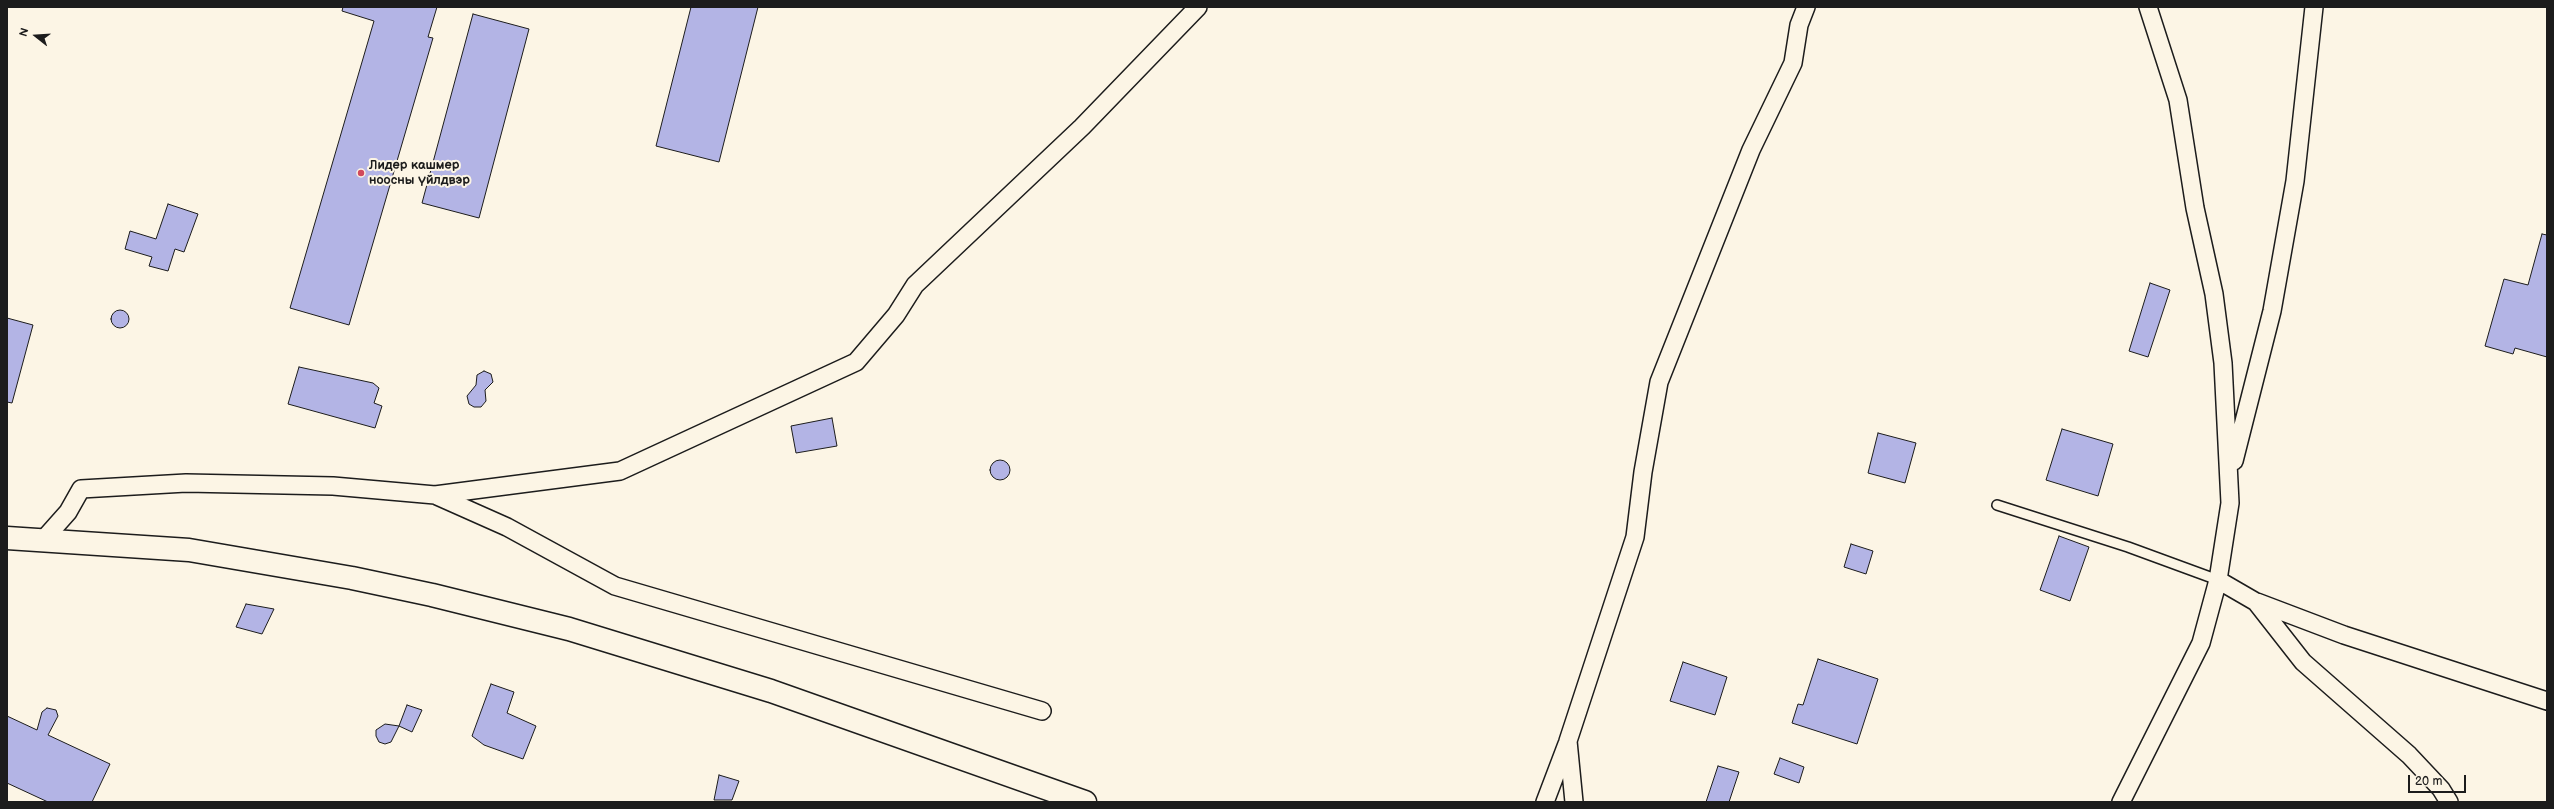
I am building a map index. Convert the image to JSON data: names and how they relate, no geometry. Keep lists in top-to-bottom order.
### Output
{
  "places": ["Лидер кашмер ноосны үйлдвэр"],
  "scale_bar": "20 m",
  "north": "left"
}
